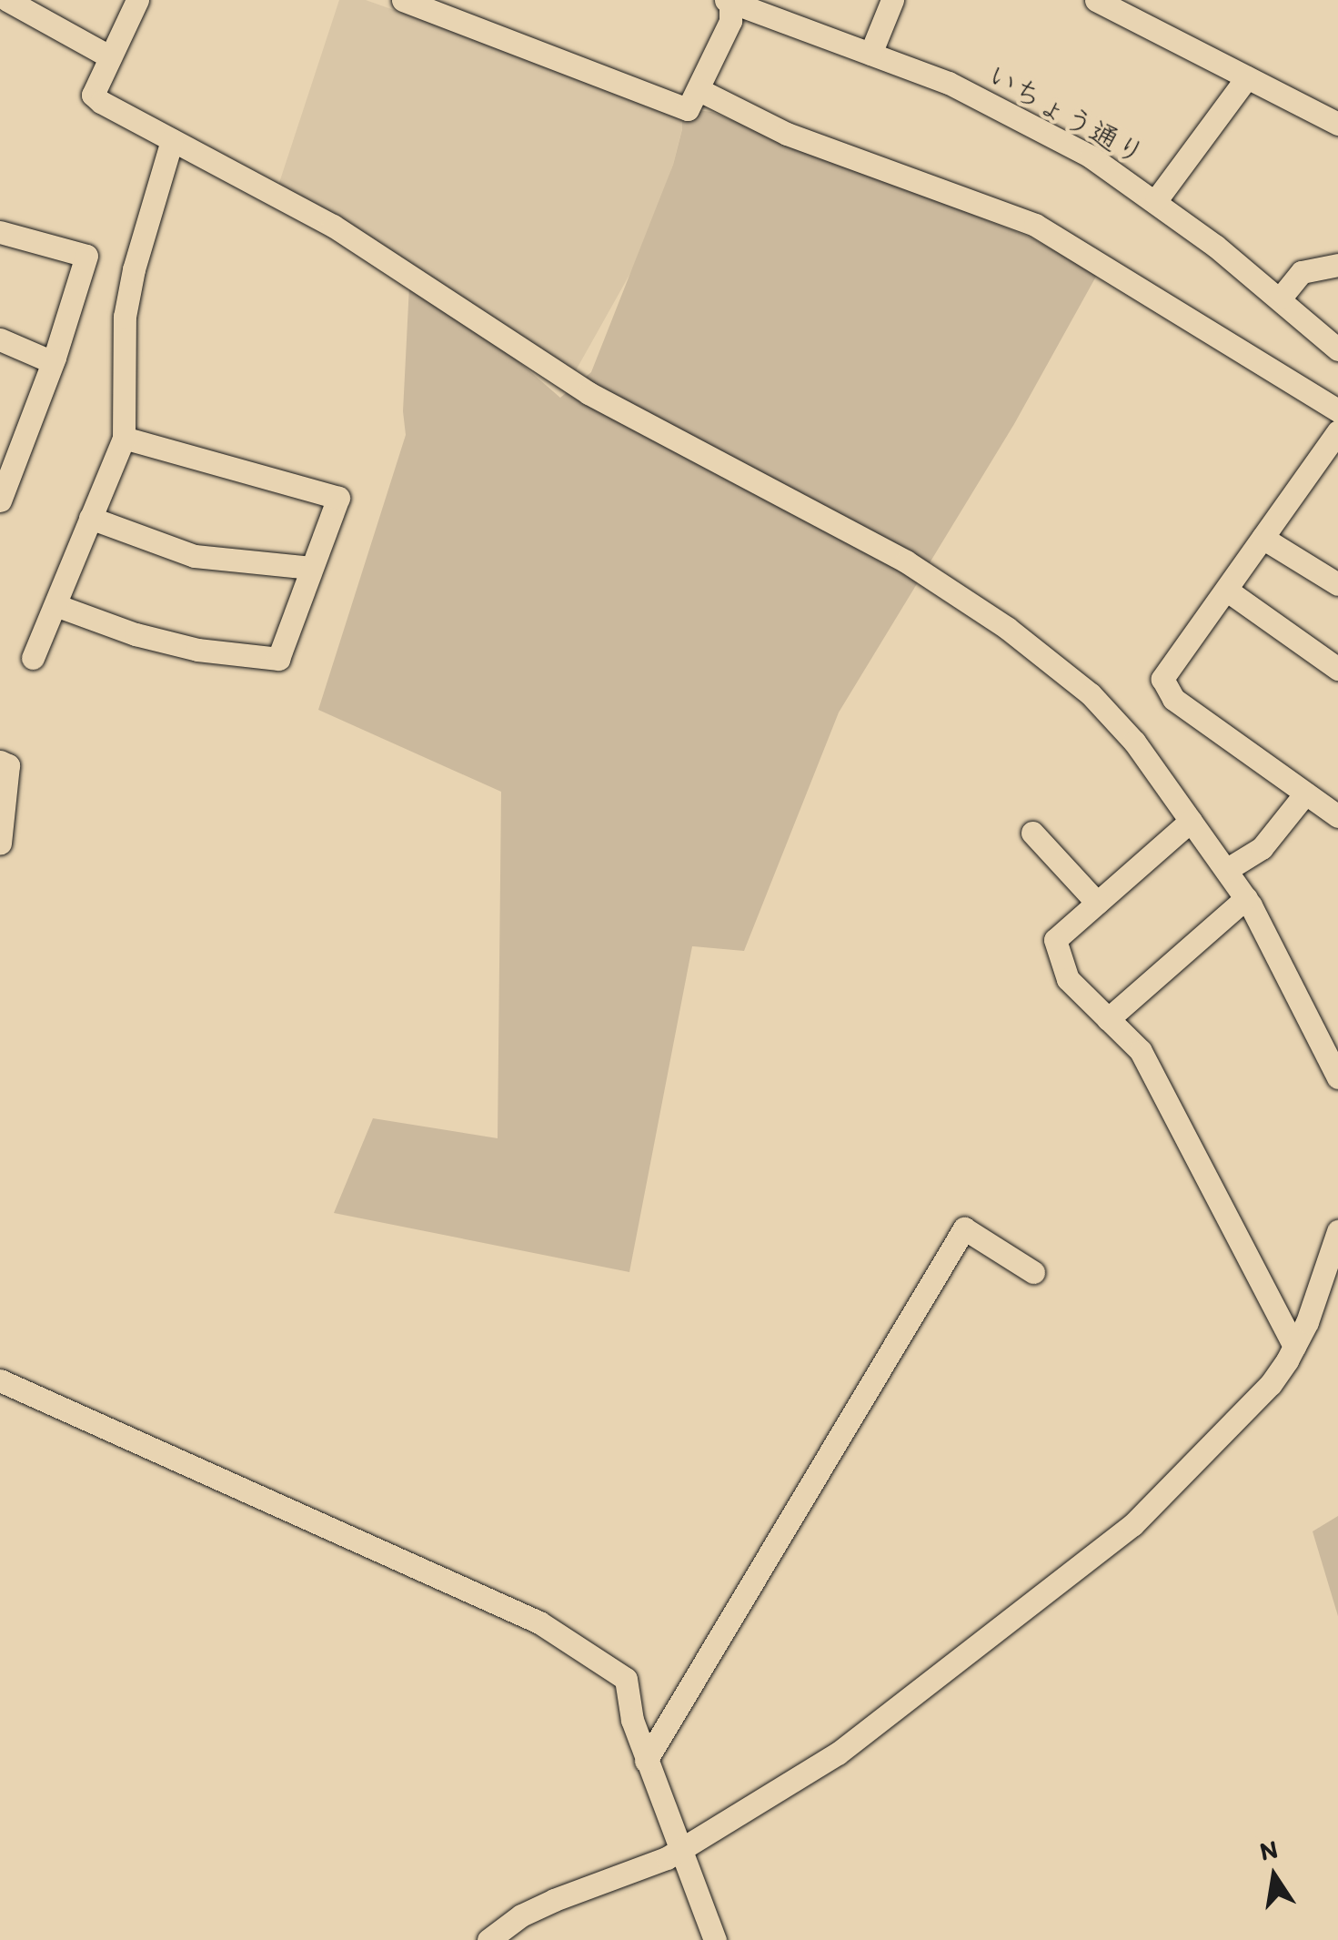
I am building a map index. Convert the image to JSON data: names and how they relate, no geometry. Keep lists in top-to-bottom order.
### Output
{
  "streets": {
    "street": ["いちょう通り"]
  },
  "north": "top"
}
